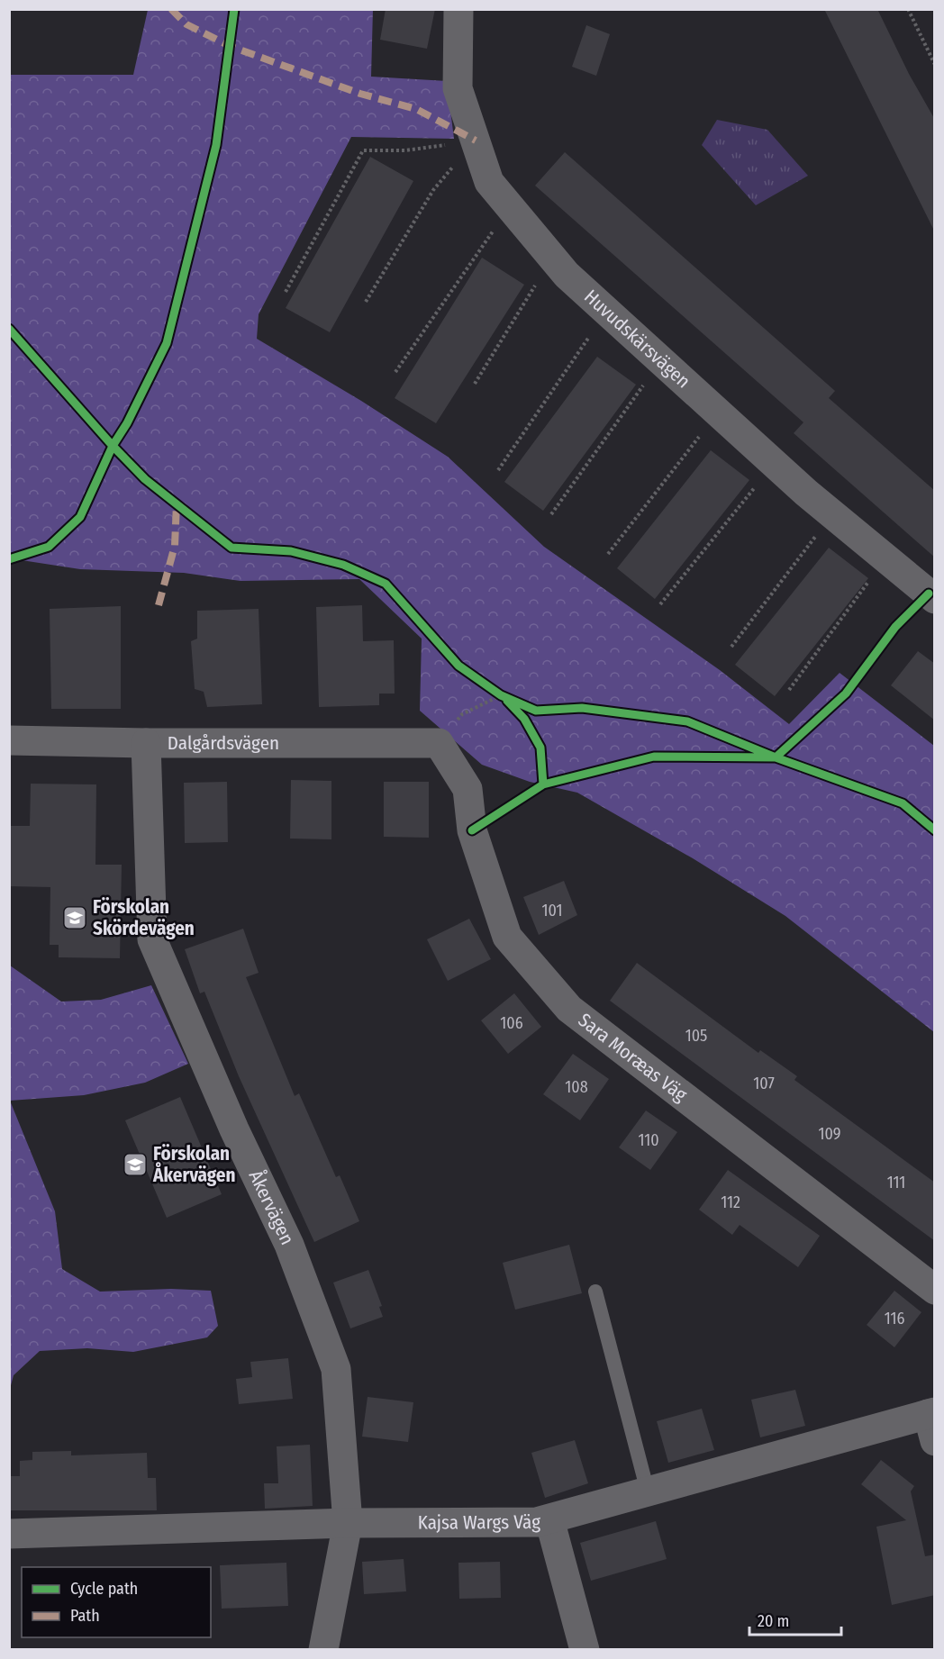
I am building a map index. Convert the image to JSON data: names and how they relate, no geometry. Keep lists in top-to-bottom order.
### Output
{
  "streets": {
    "street": [
      "Huvudskärsvägen",
      "Dalgårdsvägen",
      "Sara Moræas Väg",
      "Åkervägen",
      "Kajsa Wargs Väg"
    ]
  },
  "crossings": [
    ["Dalgårdsvägen", "Sara Moræas Väg"],
    ["Dalgårdsvägen", "Åkervägen"],
    ["Åkervägen", "Kajsa Wargs Väg"]
  ],
  "places": {
    "school or university": ["Förskolan Skördevägen", "Förskolan Åkervägen"]
  },
  "house_numbers": [
    "101",
    "106",
    "105",
    "107",
    "108",
    "109",
    "110",
    "111",
    "112",
    "116"
  ],
  "legend": ["Cycle path", "Path"],
  "scale_bar": "20 m"
}
